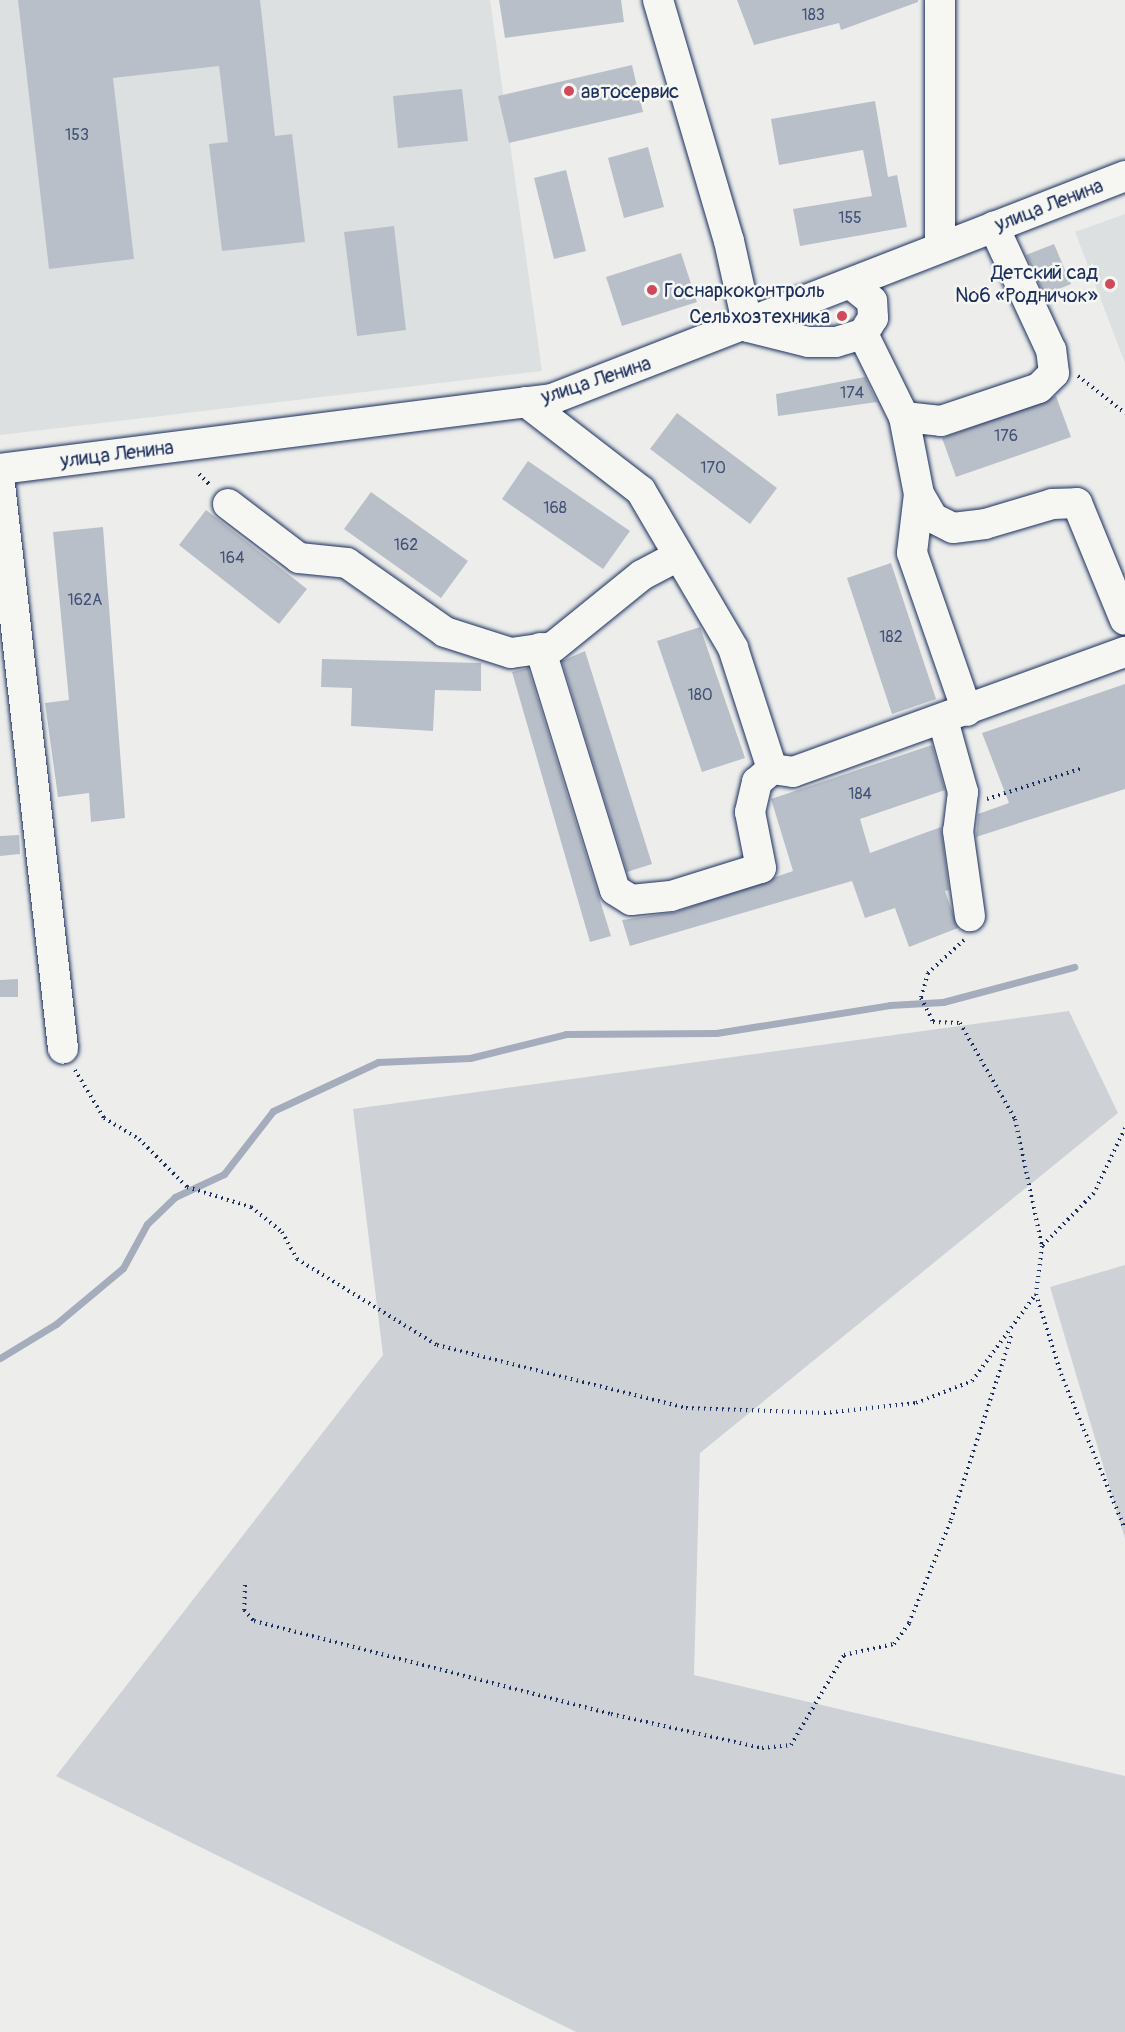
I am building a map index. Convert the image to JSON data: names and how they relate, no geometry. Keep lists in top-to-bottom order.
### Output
{
  "streets": {
    "street": ["улица Ленина"]
  },
  "places": [
    "автосервис",
    "Детский сад №6 «Родничок»",
    "Госнаркоконтроль",
    "Сельхозтехника"
  ],
  "house_numbers": [
    "183",
    "153",
    "155",
    "174",
    "176",
    "170",
    "168",
    "162",
    "164",
    "162А",
    "182",
    "180",
    "184"
  ]
}
